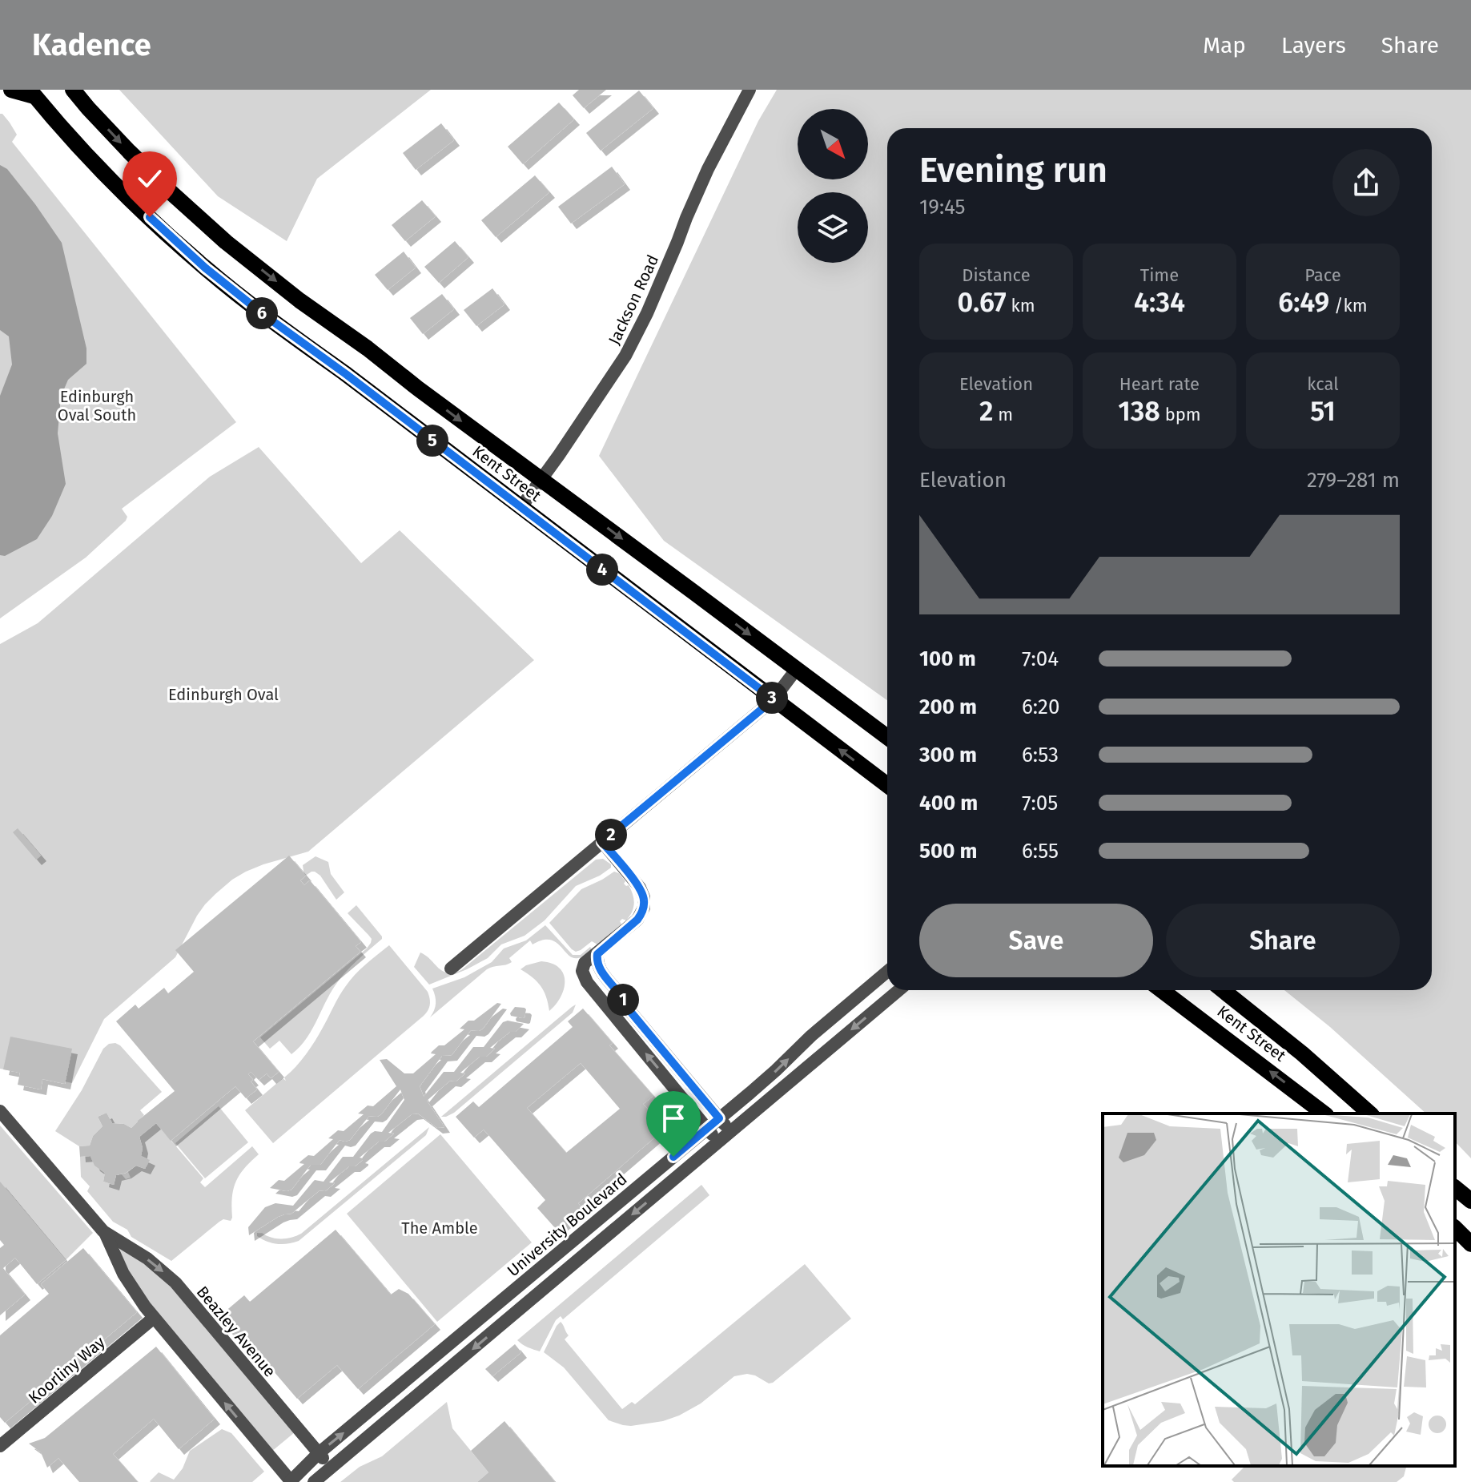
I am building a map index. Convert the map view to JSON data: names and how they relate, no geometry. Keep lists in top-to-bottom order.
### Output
{
  "streets": {
    "main road": ["Kent Street"],
    "street": [
      "Jackson Road",
      "University Boulevard",
      "Beazley Avenue",
      "Koorliny Way"
    ]
  },
  "crossings": [
    ["Jackson Road", "Kent Street"],
    ["University Boulevard", "Beazley Avenue"],
    ["Beazley Avenue", "Koorliny Way"]
  ],
  "parks": ["Edinburgh Oval South", "Edinburgh Oval", "The Amble"],
  "north": "bottom right",
  "page": {
    "header": "Kadence",
    "nav": ["Map", "Layers", "Share"],
    "heading": ["Evening run", "19:45"],
    "stats": [
      ["Distance", "0.67 km"],
      ["Time", "4:34"],
      ["Pace", "6:49 /km"],
      ["Elevation", "2 m"],
      ["Heart rate", "138 bpm"],
      ["kcal", "51"]
    ],
    "pins": [
      "6",
      "5",
      "4",
      "3",
      "2",
      "1"
    ],
    "chart": ["Elevation", "279–281 m"],
    "list": [
      {
        "name": "100 m",
        "note": "7:04"
      },
      {
        "name": "200 m",
        "note": "6:20"
      },
      {
        "name": "300 m",
        "note": "6:53"
      },
      {
        "name": "400 m",
        "note": "7:05"
      },
      {
        "name": "500 m",
        "note": "6:55"
      }
    ],
    "buttons": ["Save", "Share"]
  }
}
